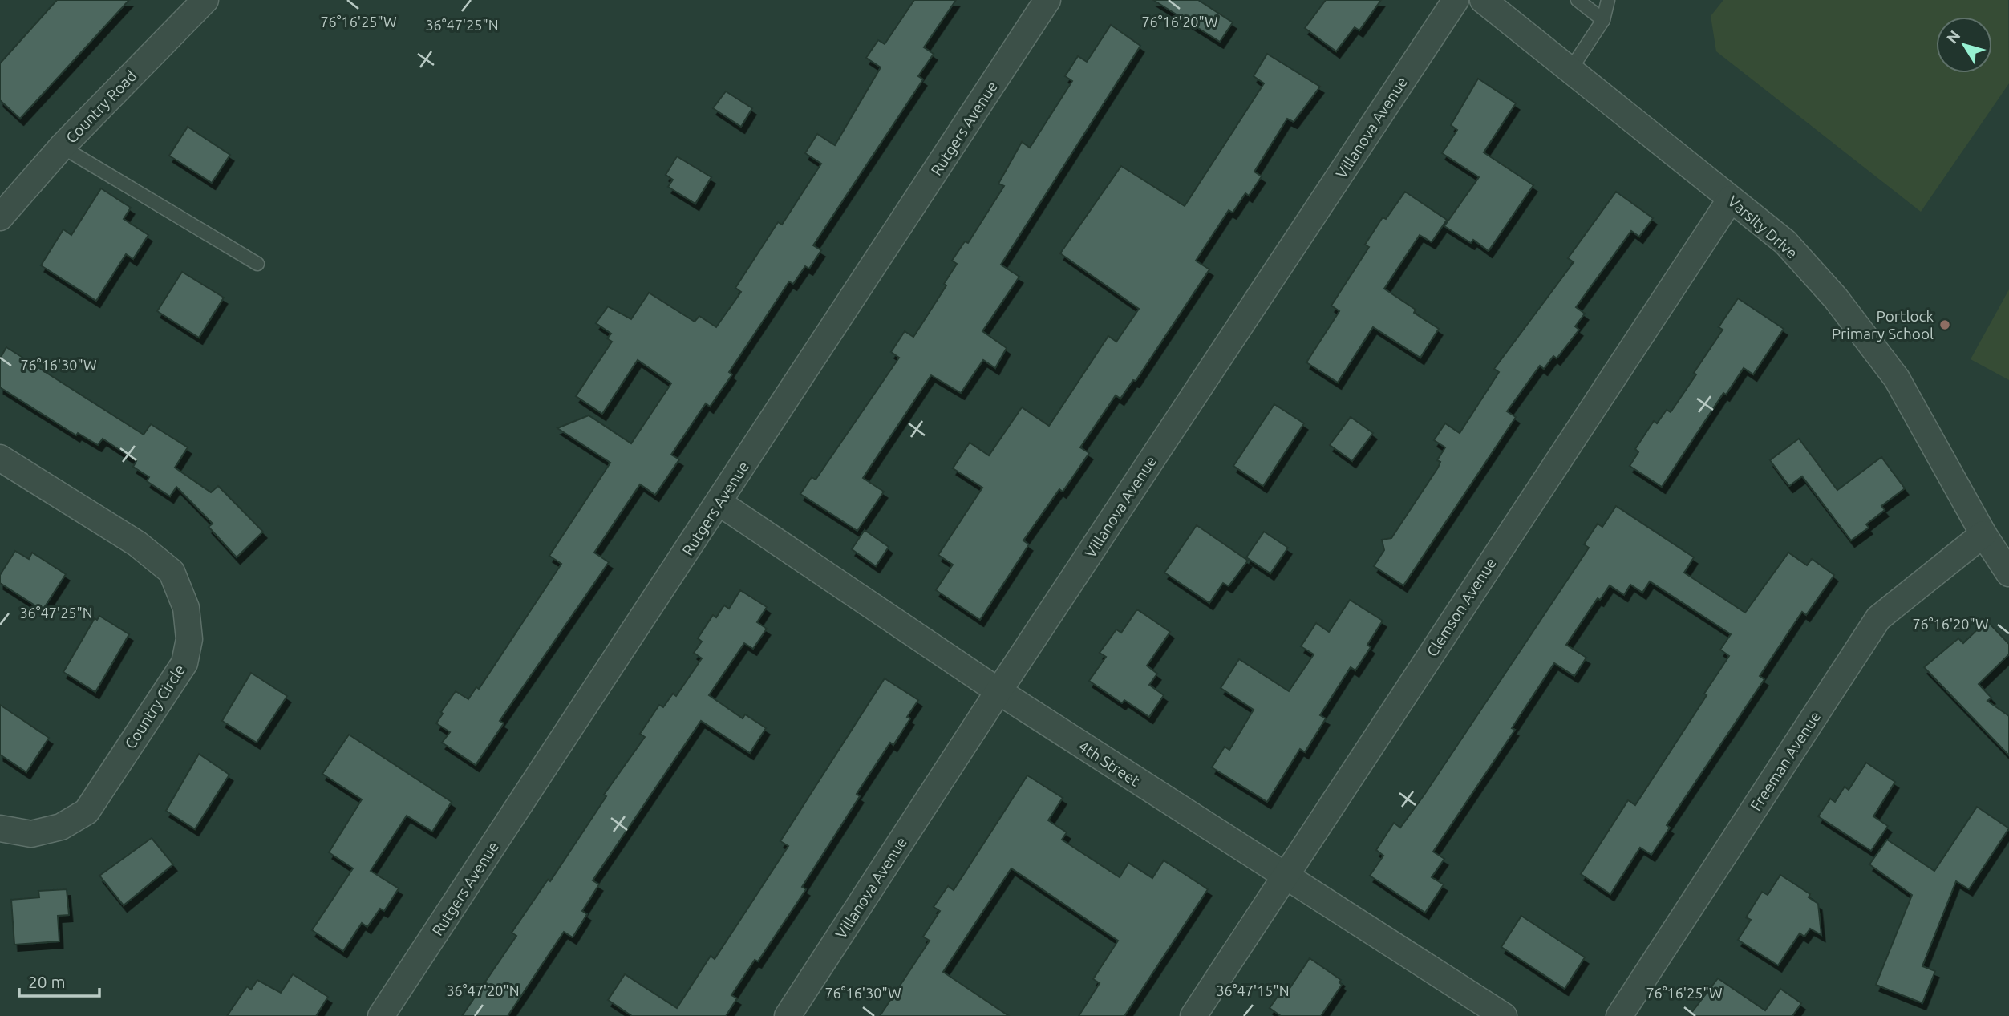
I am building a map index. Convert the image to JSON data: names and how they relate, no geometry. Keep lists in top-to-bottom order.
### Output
{
  "streets": {
    "street": [
      "Country Road",
      "Villanova Avenue",
      "Rutgers Avenue",
      "Varsity Drive",
      "Clemson Avenue",
      "Country Circle",
      "Freeman Avenue",
      "4th Street"
    ]
  },
  "crossings": [
    ["Villanova Avenue", "4th Street"],
    ["Rutgers Avenue", "4th Street"],
    ["Varsity Drive", "Clemson Avenue"],
    ["Varsity Drive", "Freeman Avenue"],
    ["Clemson Avenue", "4th Street"]
  ],
  "places": ["Portlock Primary School"],
  "scale_bar": "20 m",
  "north": "top left",
  "coordinates": [
    "76°16'25\"W",
    "76°16'20\"W",
    "36°47'25\"N",
    "76°16'30\"W",
    "36°47'20\"N",
    "36°47'15\"N"
  ]
}
